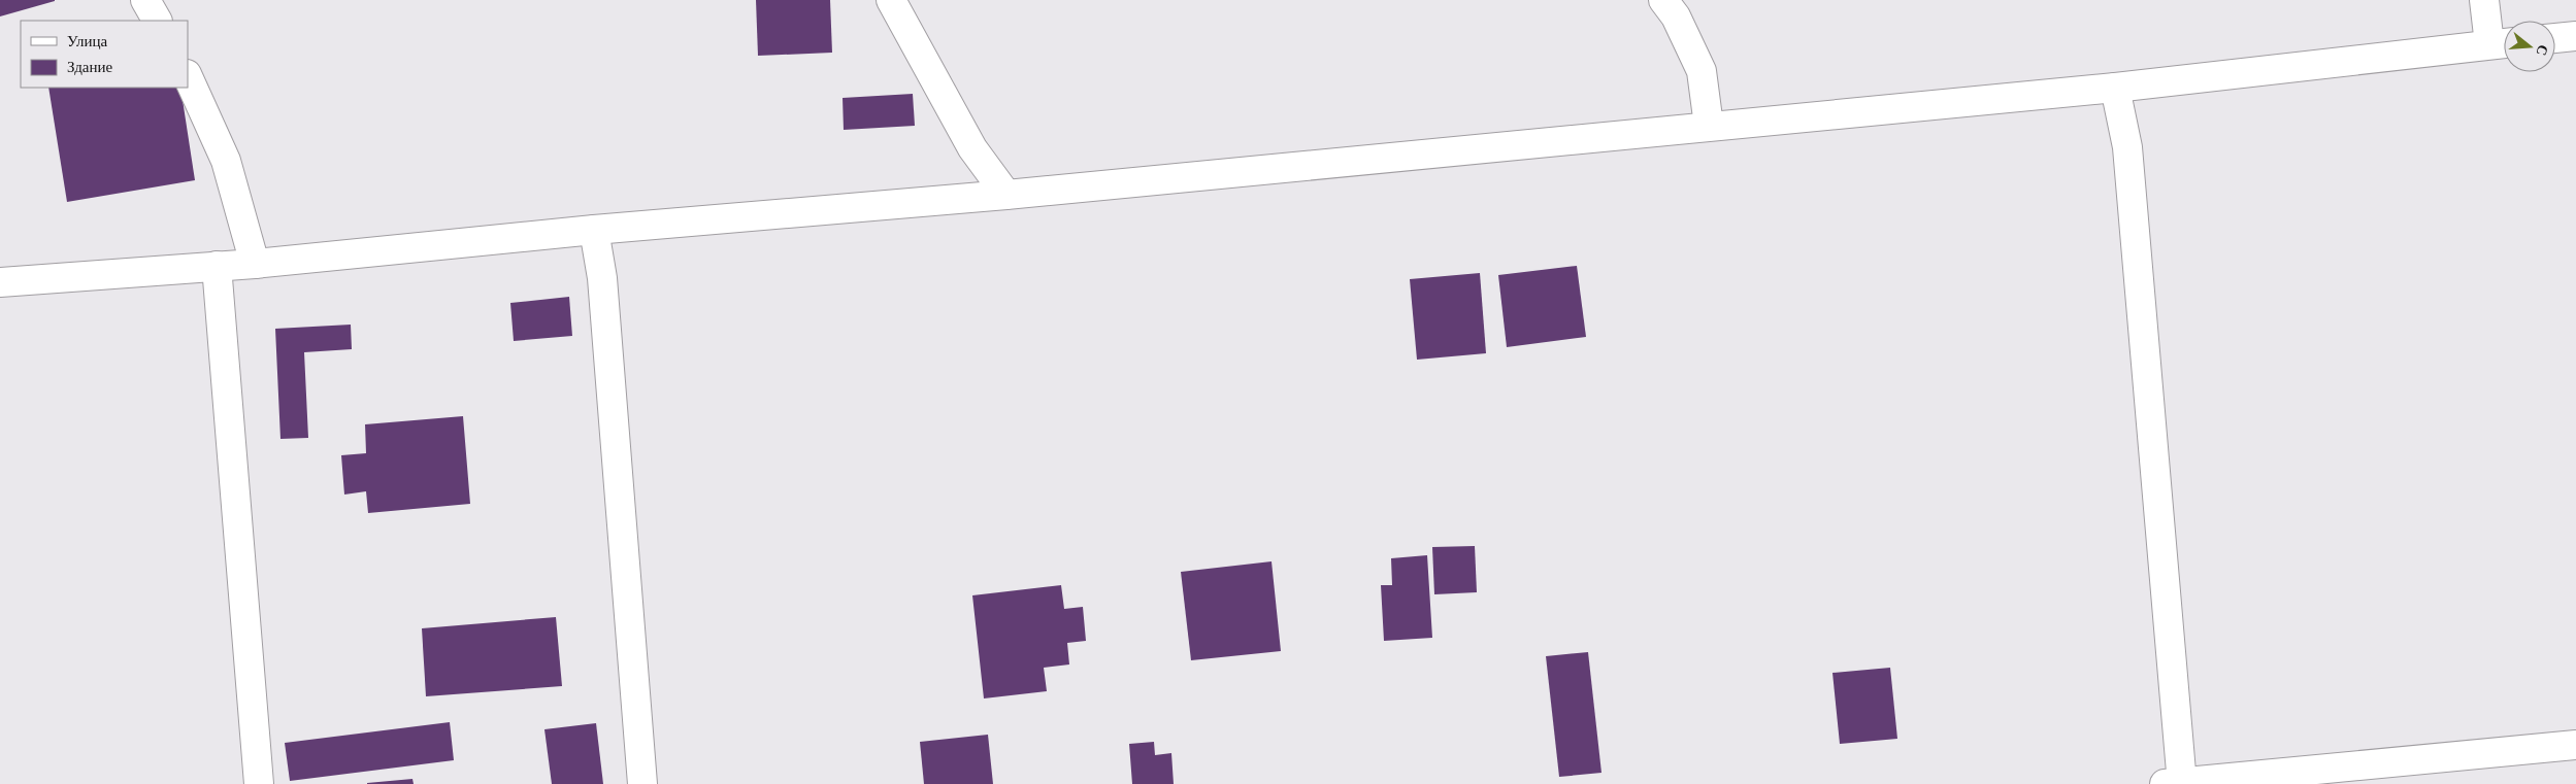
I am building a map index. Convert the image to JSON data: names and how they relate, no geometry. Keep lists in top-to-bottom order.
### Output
{
  "legend": ["Улица", "Здание"],
  "north": "right"
}
